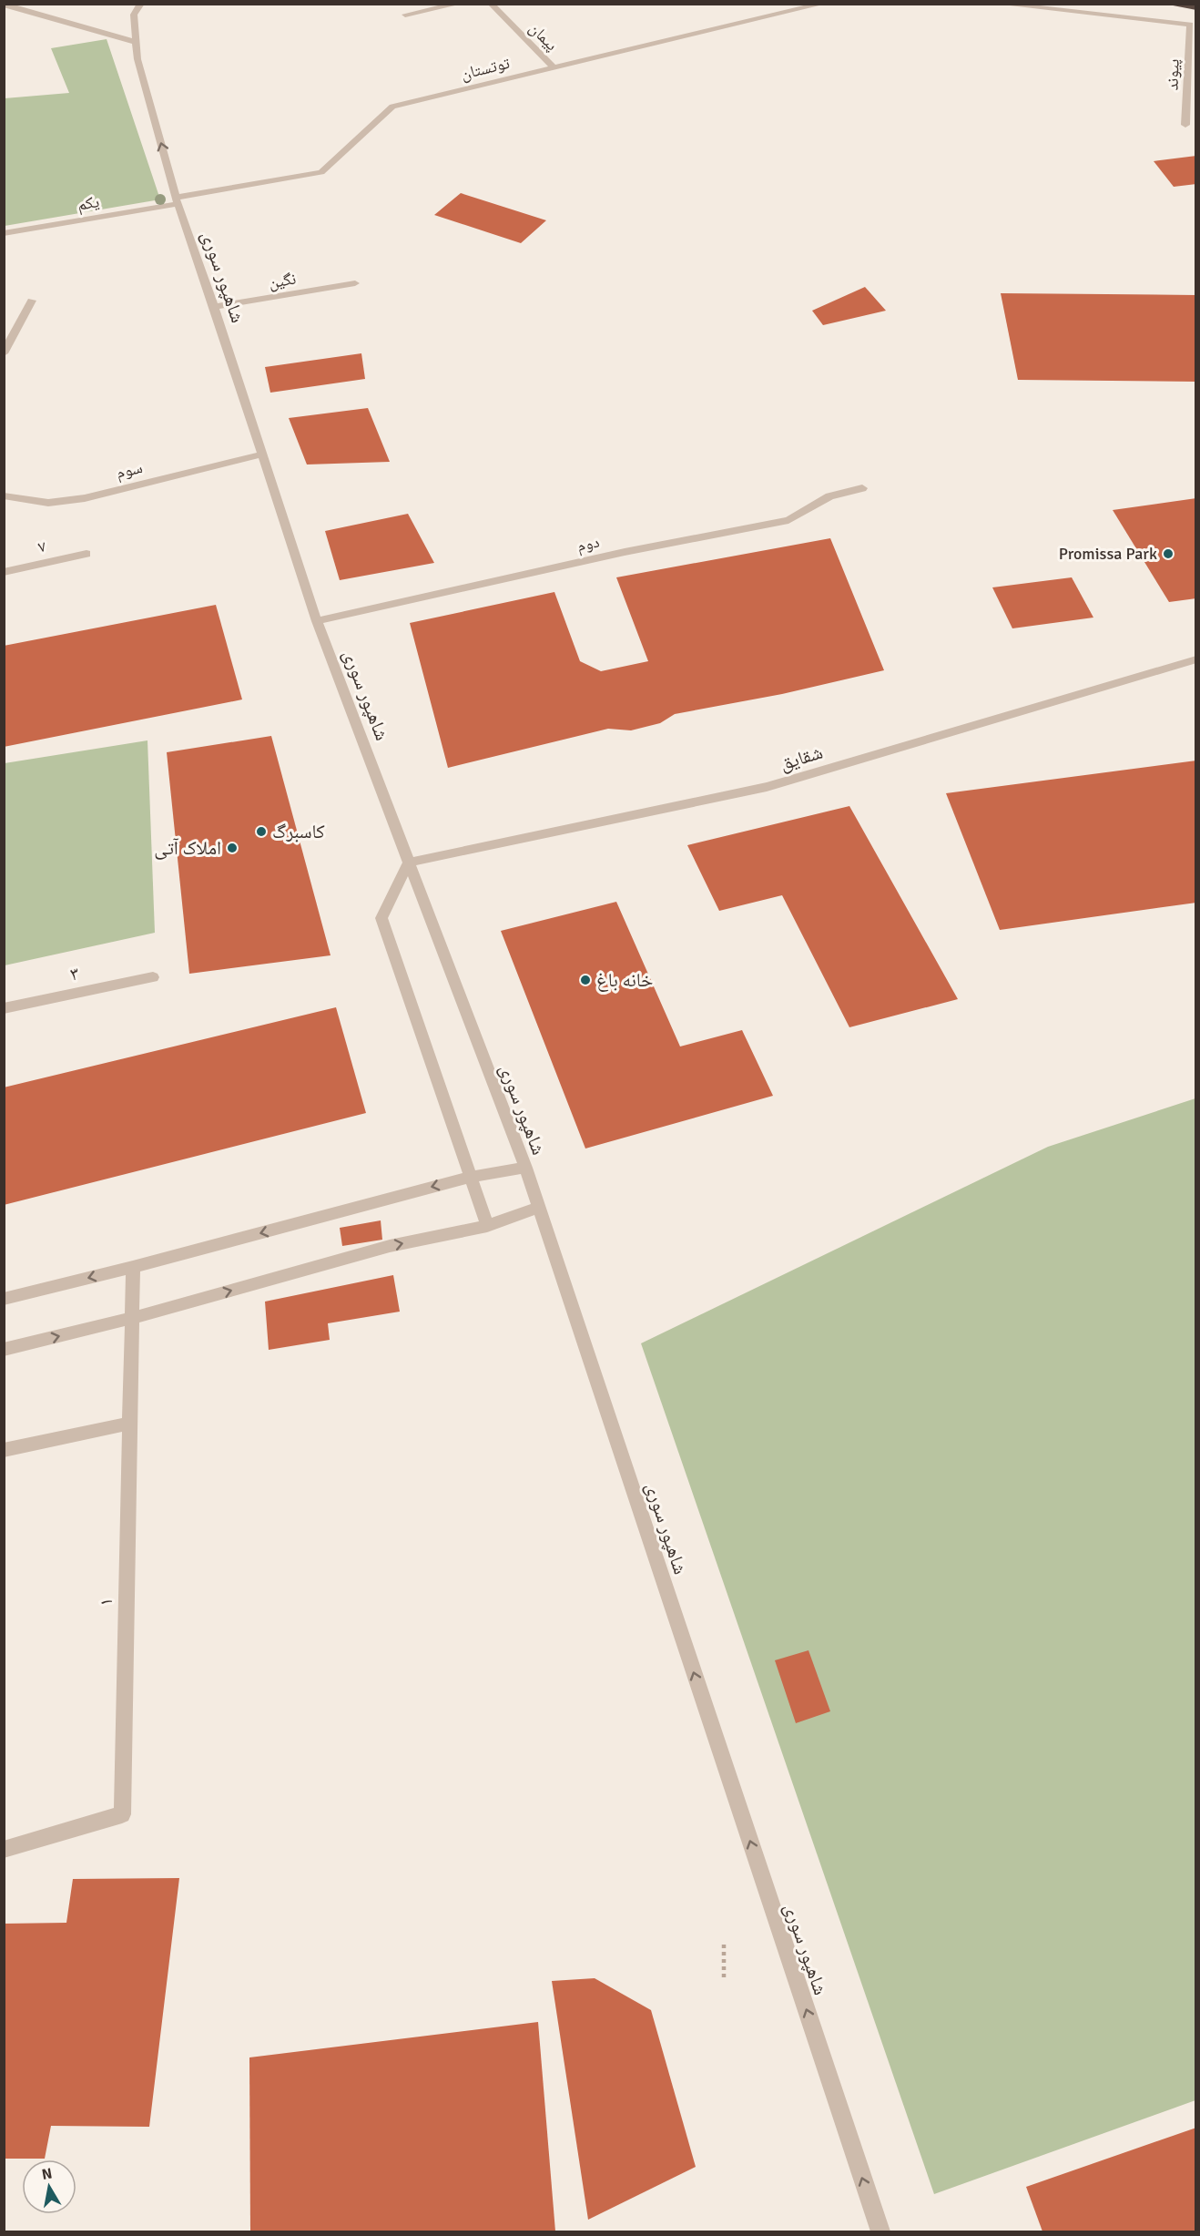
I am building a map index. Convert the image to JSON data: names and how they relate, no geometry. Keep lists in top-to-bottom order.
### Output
{
  "streets": {
    "street": [
      "پیمان",
      "توتستان",
      "پیوند",
      "یکم",
      "شاهپور سوری",
      "نگین",
      "سوم",
      "دوم",
      "۷",
      "شقایق",
      "۳",
      "۱"
    ]
  },
  "crossings": [
    ["پیمان", "توتستان"],
    ["توتستان", "یکم"],
    ["توتستان", "شاهپور سوری"],
    ["یکم", "شاهپور سوری"],
    ["شاهپور سوری", "نگین"],
    ["شاهپور سوری", "سوم"],
    ["شاهپور سوری", "دوم"],
    ["شاهپور سوری", "شقایق"]
  ],
  "one_way": ["شاهپور سوری"],
  "places": [
    "Promissa Park",
    "کاسبرگ",
    "املاک آتی",
    "خانه باغ"
  ],
  "north": "top"
}
